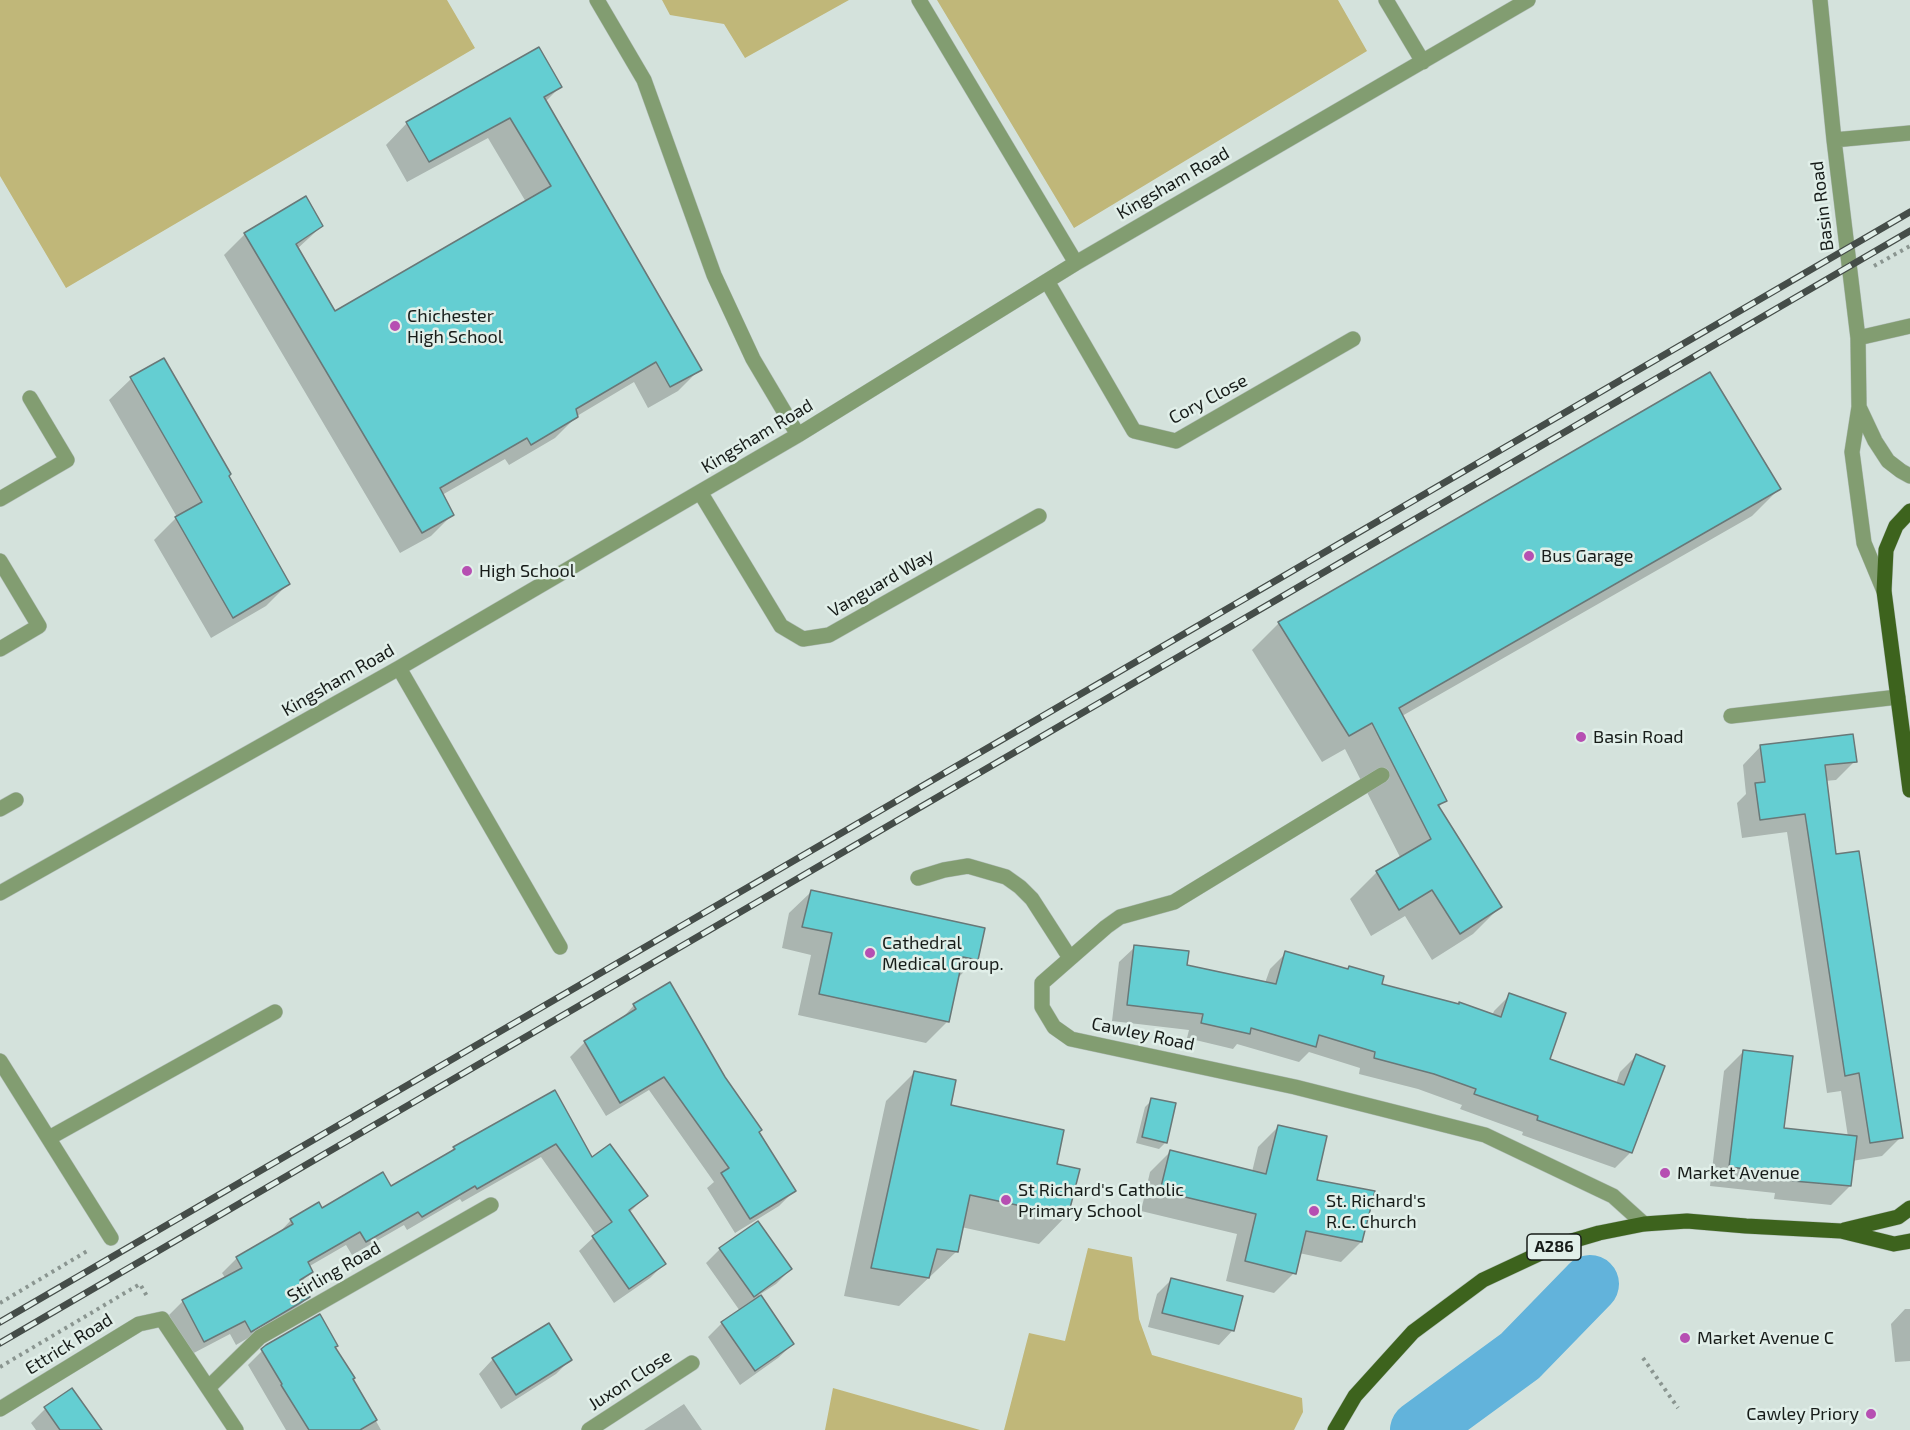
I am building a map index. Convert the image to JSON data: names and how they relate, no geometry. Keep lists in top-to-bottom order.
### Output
{
  "streets": {
    "main road": ["A286"],
    "street": [
      "Kingsham Road",
      "Basin Road",
      "Cory Close",
      "Vanguard Way",
      "Cawley Road",
      "Stirling Road",
      "Ettrick Road",
      "Juxon Close"
    ]
  },
  "crossings": [
    ["Kingsham Road", "Cory Close"],
    ["Kingsham Road", "Vanguard Way"],
    ["Cawley Road", "A286"],
    ["Stirling Road", "Ettrick Road"]
  ],
  "places": [
    "Chichester High School",
    "Bus Garage",
    "High School",
    "Basin Road",
    "Cathedral Medical Group.",
    "Market Avenue",
    "St Richard's Catholic Primary School",
    "St. Richard's R.C. Church",
    "Market Avenue C",
    "Cawley Priory"
  ]
}
